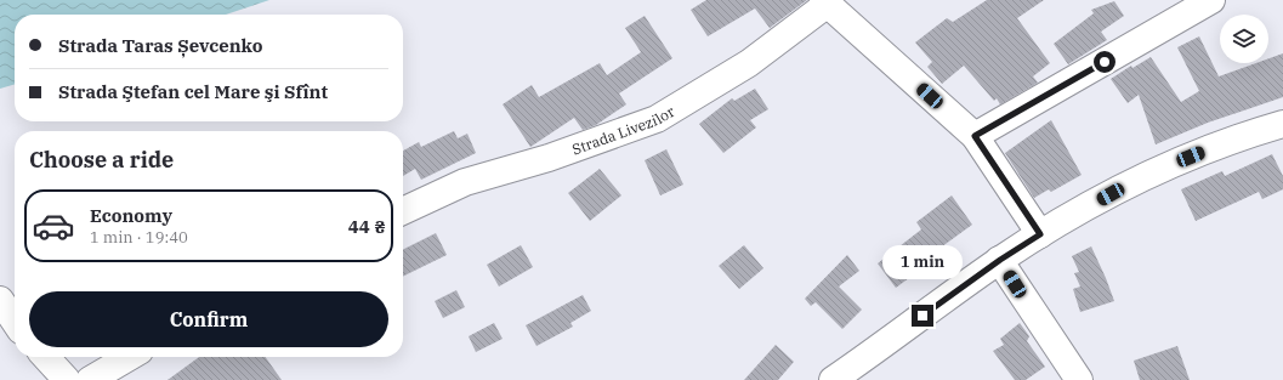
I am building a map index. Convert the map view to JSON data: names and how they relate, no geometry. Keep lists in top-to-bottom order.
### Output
{
  "streets": {
    "street": ["Strada Livezilor"]
  },
  "page": {
    "banner": ["Strada Taras Șevcenko", "Strada Ştefan cel Mare şi Sfînt"],
    "heading": "Choose a ride",
    "list": [
      {
        "name": "Economy",
        "note": "1 min · 19:40",
        "value": "44 ₴"
      }
    ],
    "bubble": "1 min",
    "buttons": "Confirm"
  }
}
